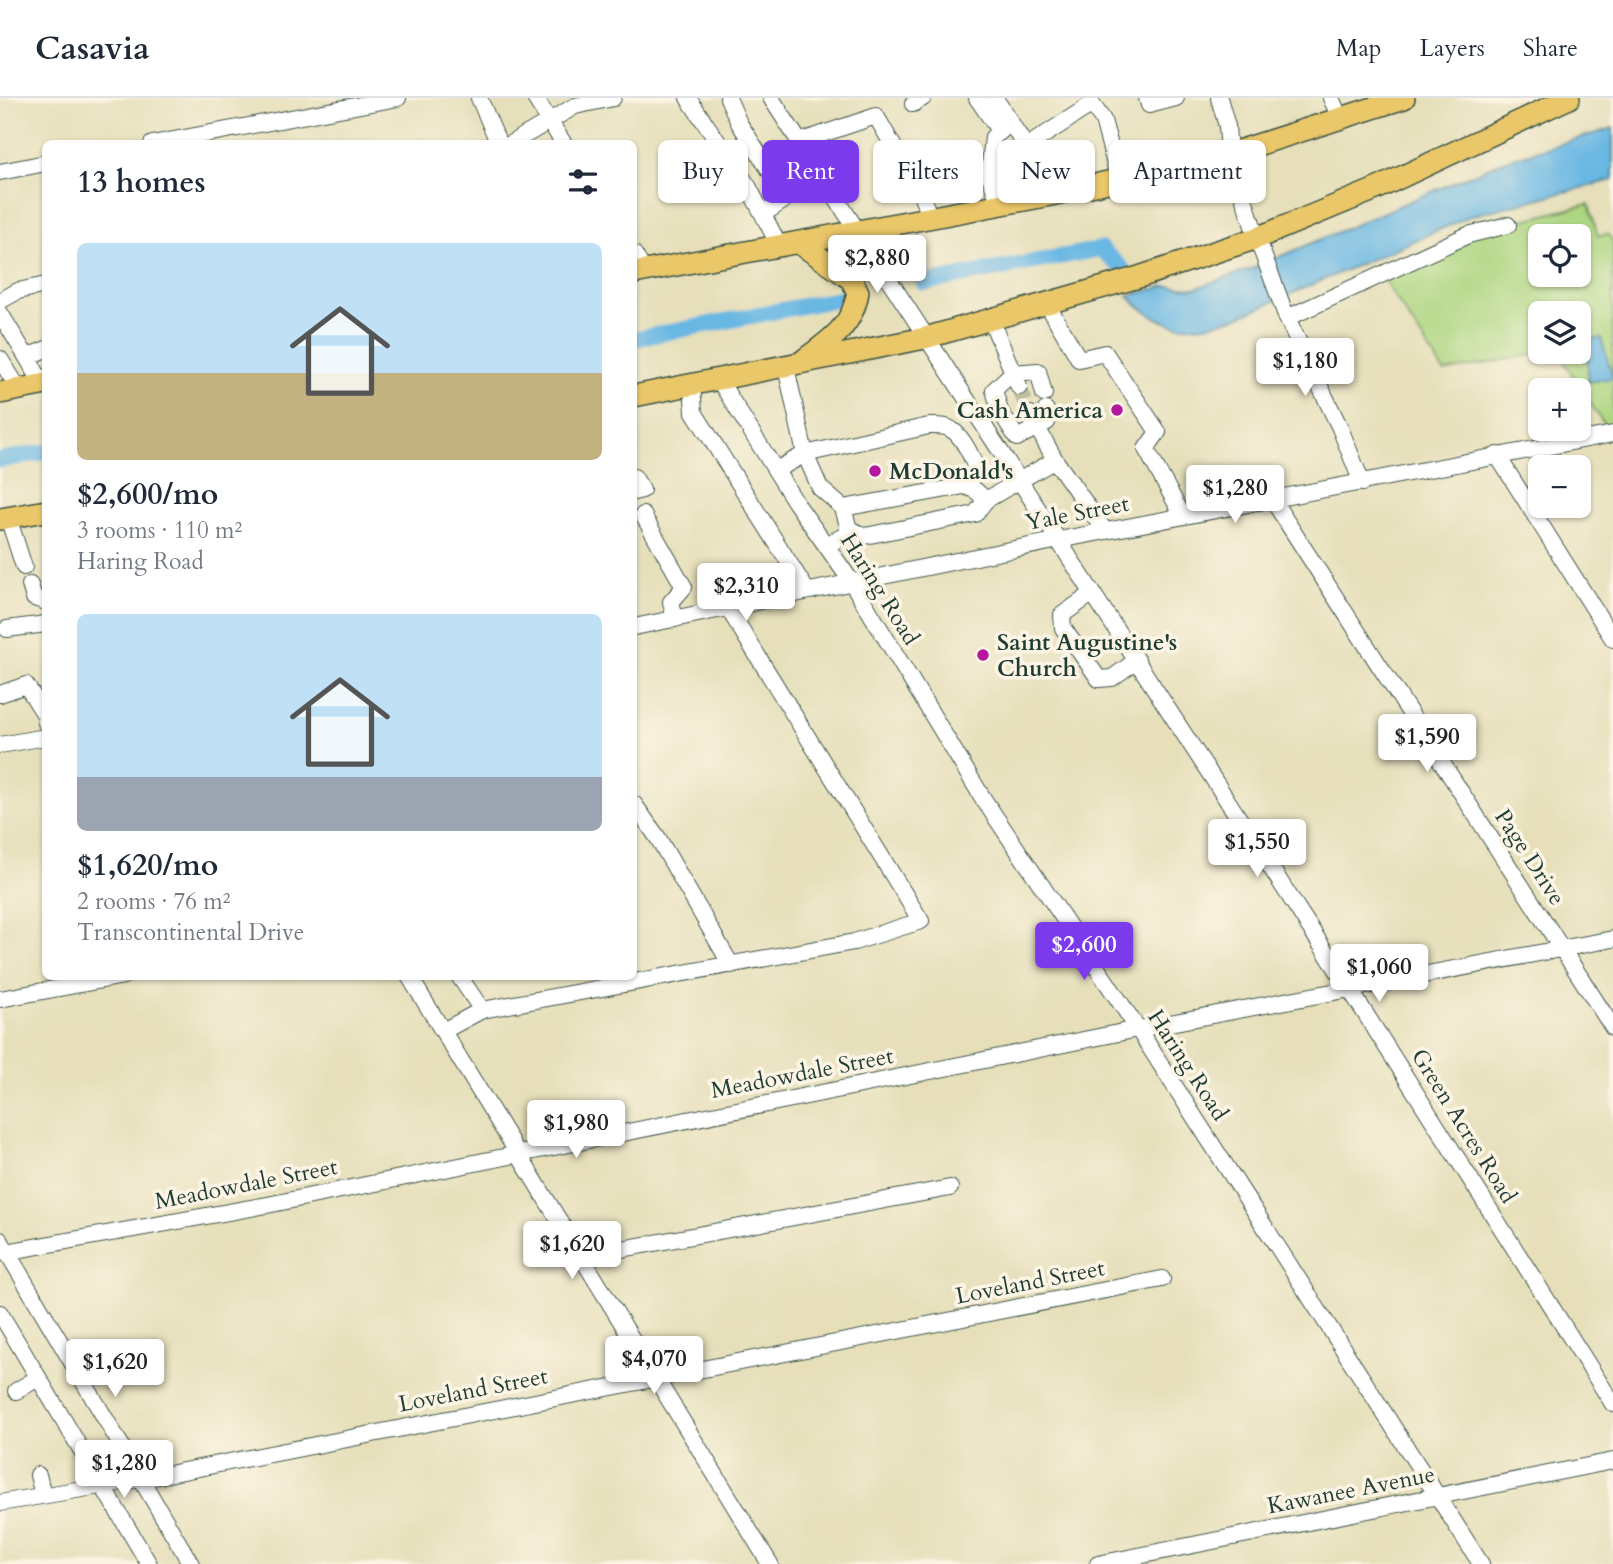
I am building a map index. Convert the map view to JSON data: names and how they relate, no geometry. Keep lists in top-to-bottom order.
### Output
{
  "streets": {
    "street": [
      "Yale Street",
      "Haring Road",
      "Page Drive",
      "Meadowdale Street",
      "Green Acres Road",
      "Loveland Street",
      "Kawanee Avenue"
    ]
  },
  "crossings": [
    ["Yale Street", "Haring Road"],
    ["Yale Street", "Page Drive"],
    ["Yale Street", "Green Acres Road"],
    ["Haring Road", "Meadowdale Street"],
    ["Haring Road", "Kawanee Avenue"],
    ["Page Drive", "Meadowdale Street"],
    ["Meadowdale Street", "Green Acres Road"]
  ],
  "places": ["Cash America", "McDonald's", "Saint Augustine's Church"],
  "page": {
    "header": "Casavia",
    "nav": ["Map", "Layers", "Share"],
    "chip": [
      "Buy",
      "Rent",
      "Filters",
      "New",
      "Apartment"
    ],
    "heading": "13 homes",
    "map_buttons": ["+", "−"],
    "list": [
      {
        "name": "$2,600/mo",
        "note": "3 rooms · 110 m² · Haring Road"
      },
      {
        "name": "$1,620/mo",
        "note": "2 rooms · 76 m² · Transcontinental Drive"
      }
    ],
    "price": [
      "$2,880",
      "$1,180",
      "$1,280",
      "$2,310",
      "$1,590",
      "$1,550",
      "$2,600",
      "$1,060",
      "$1,980",
      "$1,620",
      "$4,070",
      "$1,620",
      "$1,280"
    ]
  }
}
